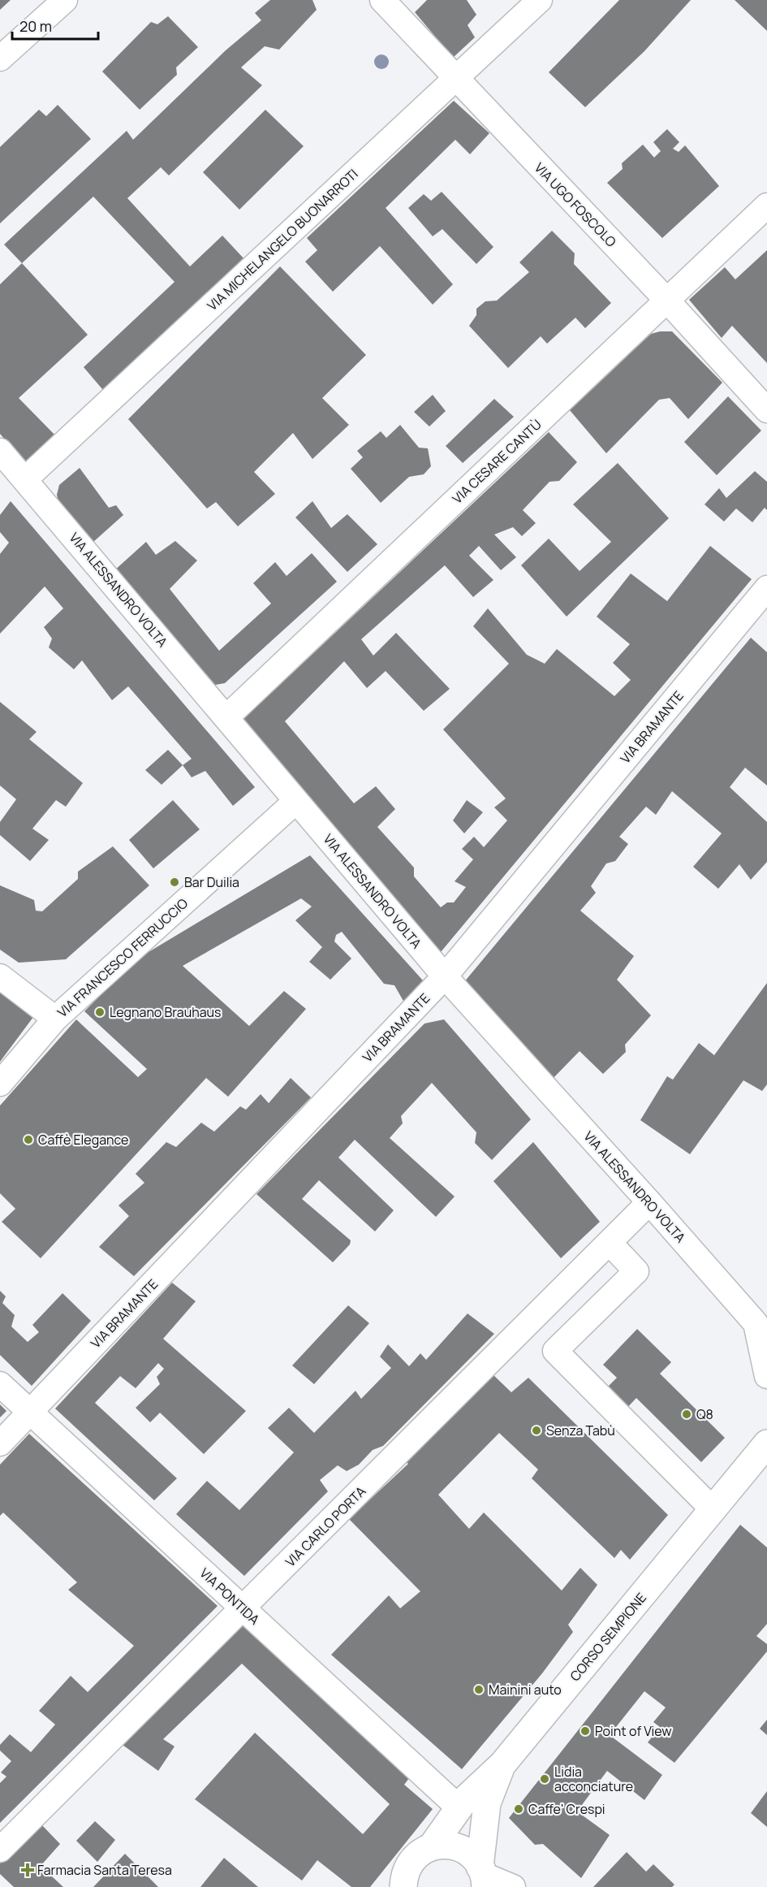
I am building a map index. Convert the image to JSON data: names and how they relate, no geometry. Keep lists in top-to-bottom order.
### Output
{
  "streets": {
    "main road": ["CORSO SEMPIONE"],
    "street": [
      "VIA UGO FOSCOLO",
      "VIA MICHELANGELO BUONARROTI",
      "VIA CESARE CANTÙ",
      "VIA ALESSANDRO VOLTA",
      "VIA BRAMANTE",
      "VIA FRANCESCO FERRUCCIO",
      "VIA CARLO PORTA",
      "VIA PONTIDA"
    ]
  },
  "crossings": [
    ["VIA UGO FOSCOLO", "VIA MICHELANGELO BUONARROTI"],
    ["VIA UGO FOSCOLO", "VIA CESARE CANTÙ"],
    ["VIA MICHELANGELO BUONARROTI", "VIA ALESSANDRO VOLTA"],
    ["VIA CESARE CANTÙ", "VIA ALESSANDRO VOLTA"],
    ["VIA ALESSANDRO VOLTA", "VIA BRAMANTE"],
    ["VIA ALESSANDRO VOLTA", "VIA FRANCESCO FERRUCCIO"],
    ["VIA ALESSANDRO VOLTA", "VIA CARLO PORTA"],
    ["VIA BRAMANTE", "VIA PONTIDA"],
    ["VIA CARLO PORTA", "VIA PONTIDA"],
    ["VIA PONTIDA", "CORSO SEMPIONE"]
  ],
  "places": {
    "other": [
      "Bar Duilia",
      "Legnano Brauhaus",
      "Caffè Elegance",
      "Q8",
      "Senza Tabù",
      "Mainini auto",
      "Point of View",
      "Lidia acconciature",
      "Caffe' Crespi"
    ],
    "health": ["Farmacia Santa Teresa"]
  },
  "scale_bar": "20 m"
}
